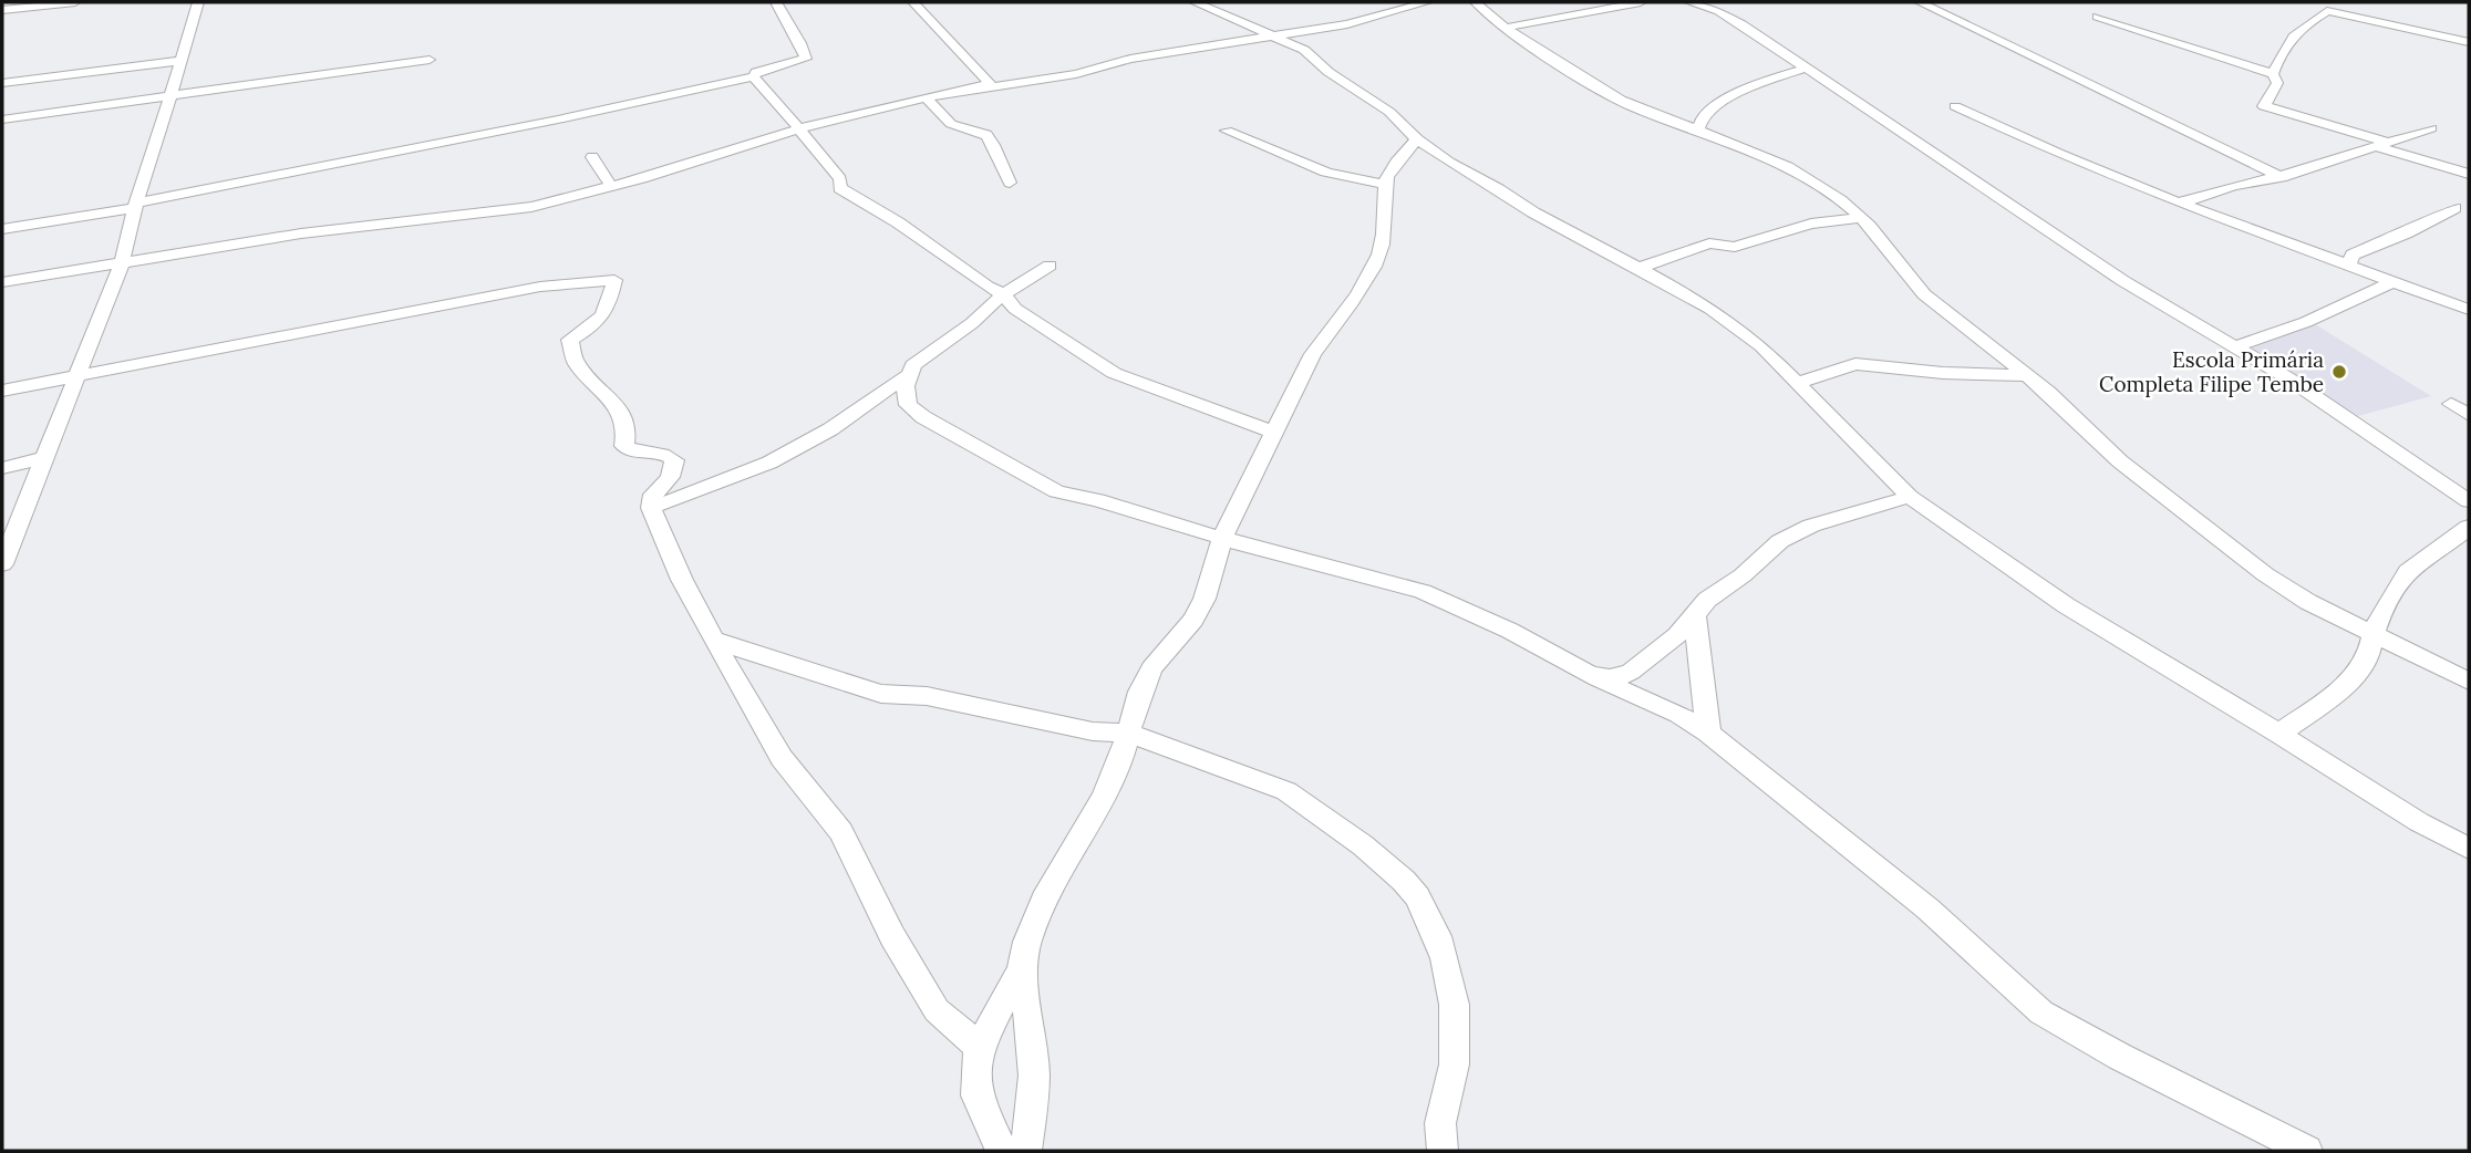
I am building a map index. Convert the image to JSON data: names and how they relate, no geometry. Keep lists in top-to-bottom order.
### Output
{
  "places": ["Escola Primária Completa Filipe Tembe"]
}
